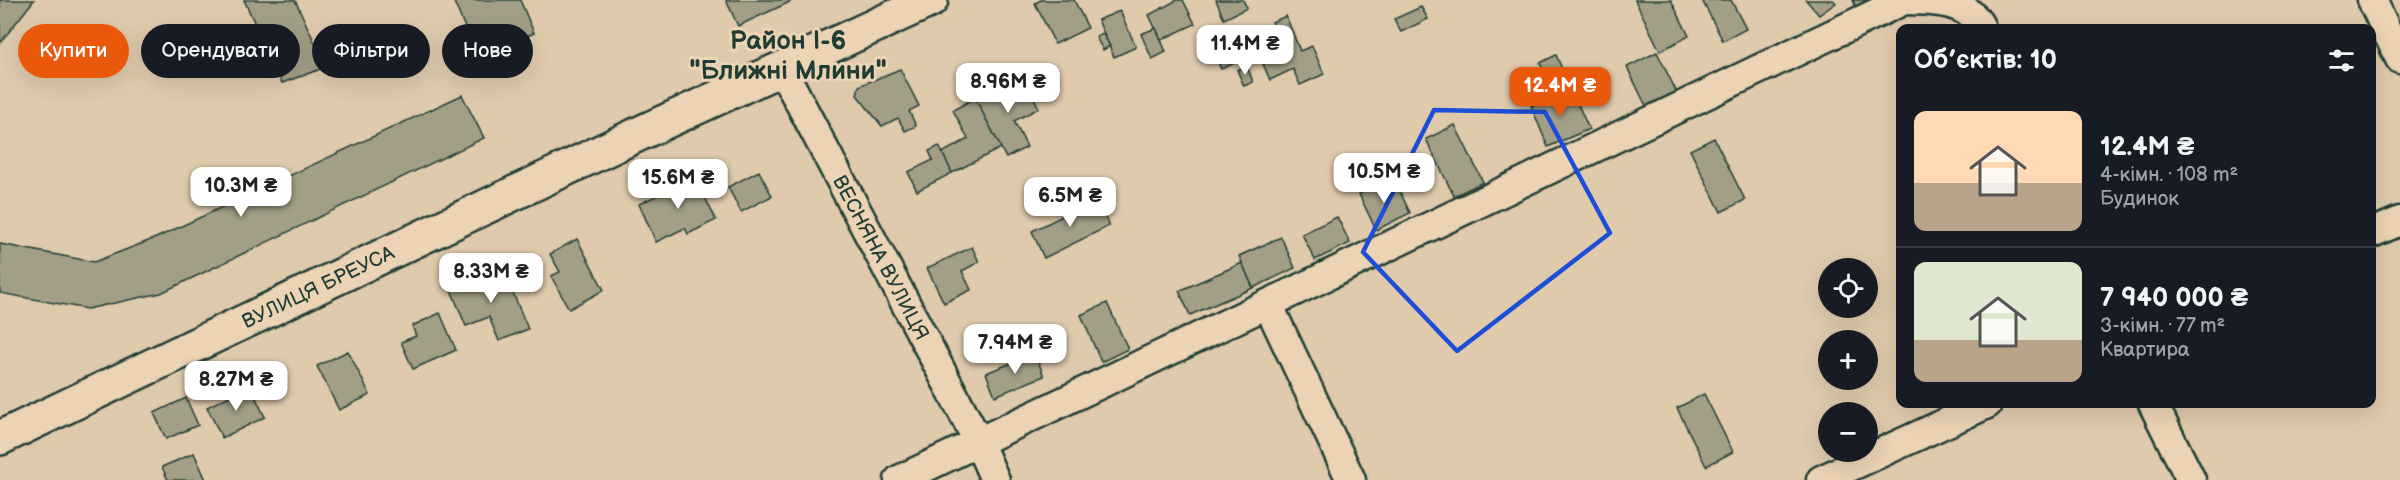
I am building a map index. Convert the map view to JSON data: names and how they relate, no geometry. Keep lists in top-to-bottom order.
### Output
{
  "streets": {
    "street": ["ВЕСНЯНА ВУЛИЦЯ", "ВУЛИЦЯ БРЕУСА"]
  },
  "crossings": [
    ["ВЕСНЯНА ВУЛИЦЯ", "ВУЛИЦЯ БРЕУСА"]
  ],
  "districts": ["Район І-6 \"Ближні Млини\""],
  "page": {
    "chip": [
      "Купити",
      "Орендувати",
      "Фільтри",
      "Нове"
    ],
    "heading": "Об’єктів: 10",
    "price": [
      "11.4M ₴",
      "8.96M ₴",
      "12.4M ₴",
      "10.5M ₴",
      "15.6M ₴",
      "10.3M ₴",
      "6.5M ₴",
      "8.33M ₴",
      "7.94M ₴",
      "8.27M ₴"
    ],
    "list": [
      {
        "name": "12.4M ₴",
        "note": "4-кімн. · 108 m² · Будинок"
      },
      {
        "name": "7 940 000 ₴",
        "note": "3-кімн. · 77 m² · Квартира"
      }
    ],
    "map_buttons": ["+", "−"]
  }
}
